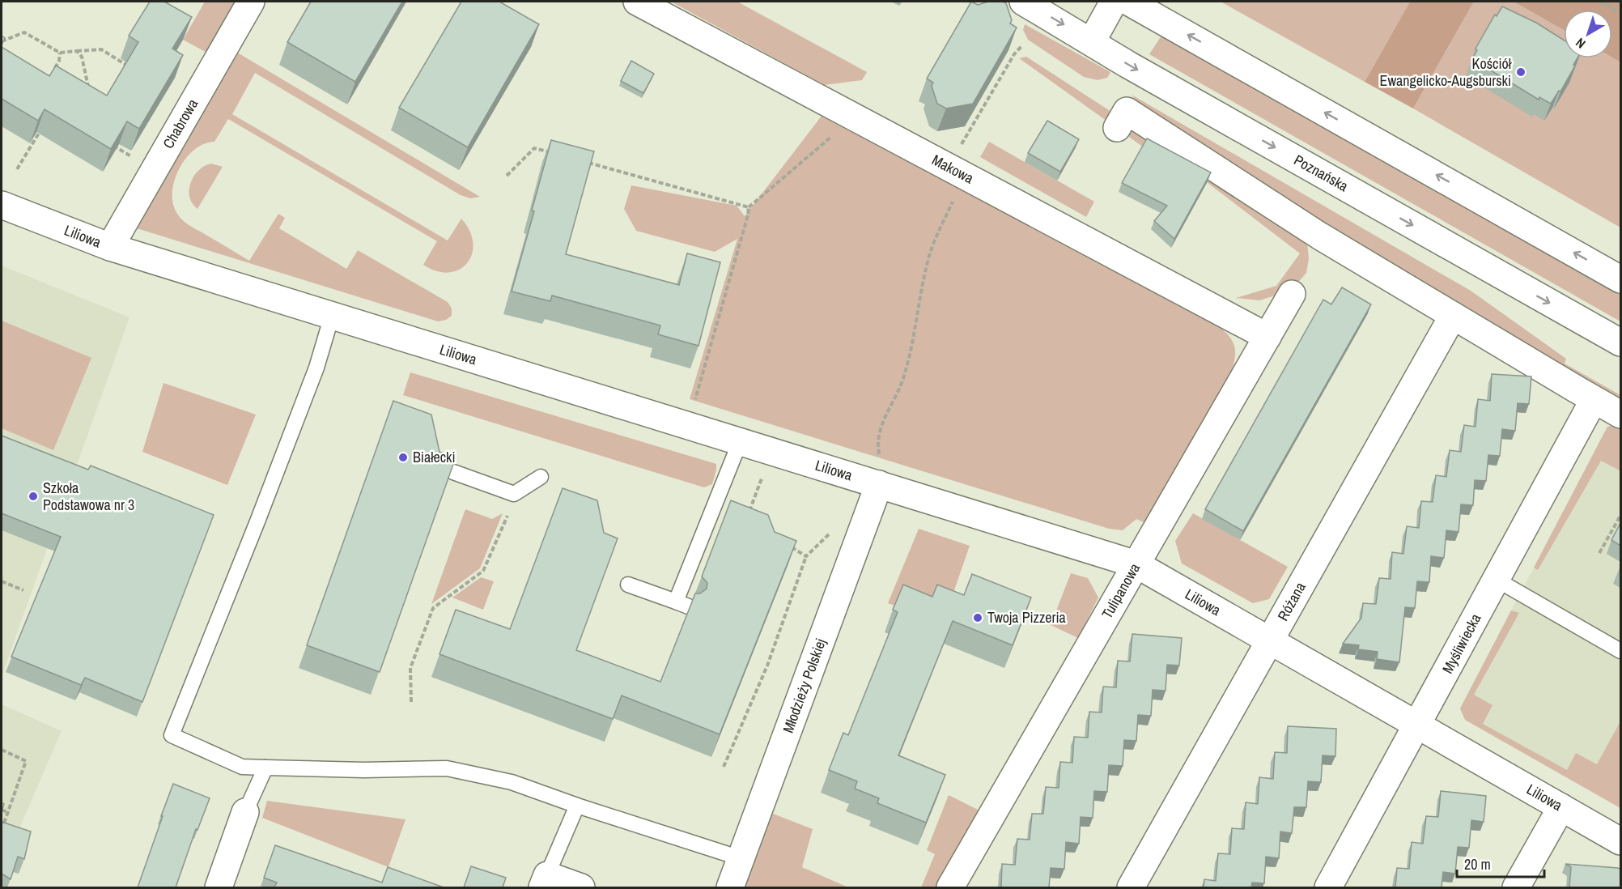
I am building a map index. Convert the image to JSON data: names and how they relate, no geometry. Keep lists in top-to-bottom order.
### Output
{
  "streets": {
    "street": [
      "Chabrowa",
      "Makowa",
      "Poznańska",
      "Liliowa",
      "Tulipanowa",
      "Różana",
      "Myśliwiecka",
      "Młodzieży Polskiej"
    ]
  },
  "crossings": [
    ["Chabrowa", "Liliowa"],
    ["Makowa", "Tulipanowa"],
    ["Liliowa", "Tulipanowa"],
    ["Liliowa", "Różana"],
    ["Liliowa", "Myśliwiecka"],
    ["Liliowa", "Młodzieży Polskiej"]
  ],
  "places": [
    "Kościół Ewangelicko-Augsburski",
    "Białecki",
    "Szkoła Podstawowa nr 3",
    "Twoja Pizzeria"
  ],
  "scale_bar": "20 m",
  "north": "bottom left"
}
